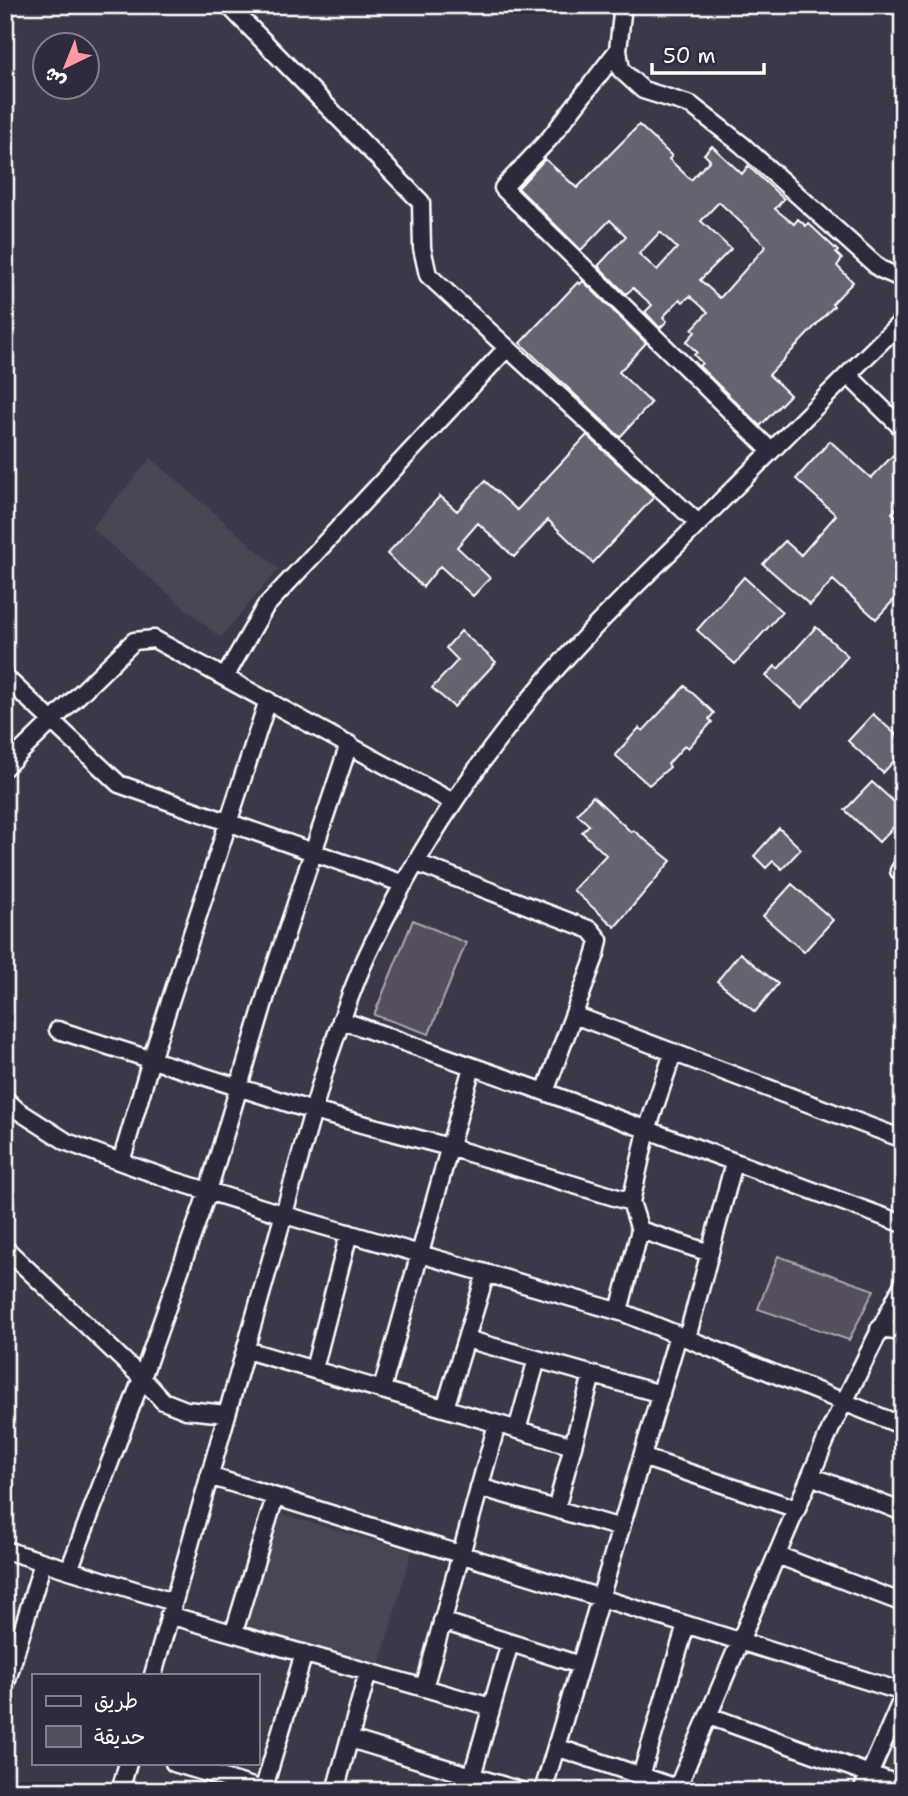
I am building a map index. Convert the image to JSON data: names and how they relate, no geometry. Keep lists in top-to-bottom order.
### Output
{
  "legend": ["طريق", "حديقة"],
  "scale_bar": "50 m",
  "north": "bottom left"
}
